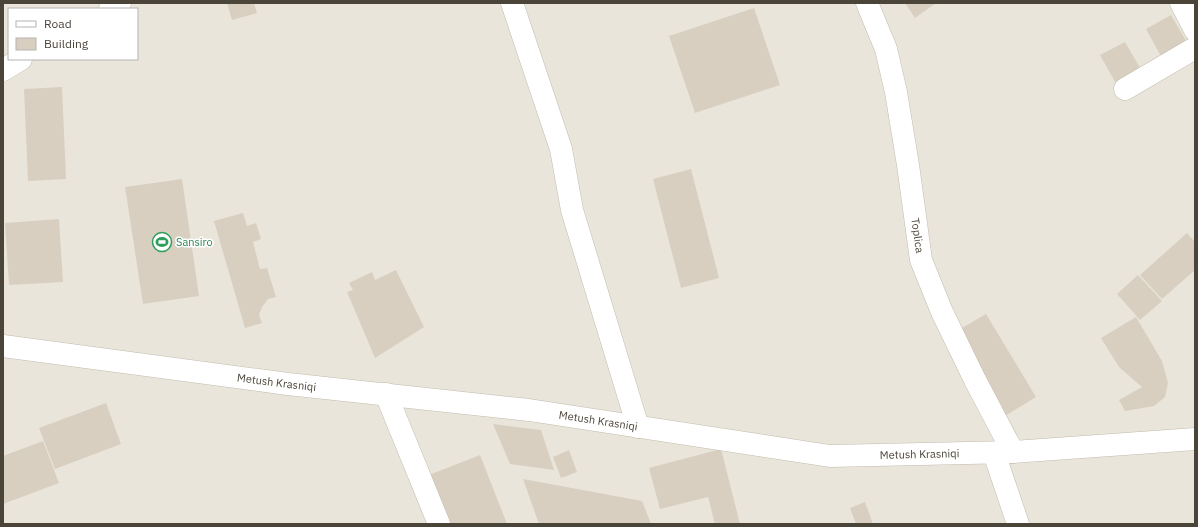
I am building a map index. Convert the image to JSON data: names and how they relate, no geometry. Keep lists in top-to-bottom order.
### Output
{
  "streets": {
    "street": ["Toplica", "Metush Krasniqi"]
  },
  "crossings": [
    ["Toplica", "Metush Krasniqi"]
  ],
  "places": {
    "sports": ["Sansiro"]
  },
  "legend": ["Road", "Building"]
}
